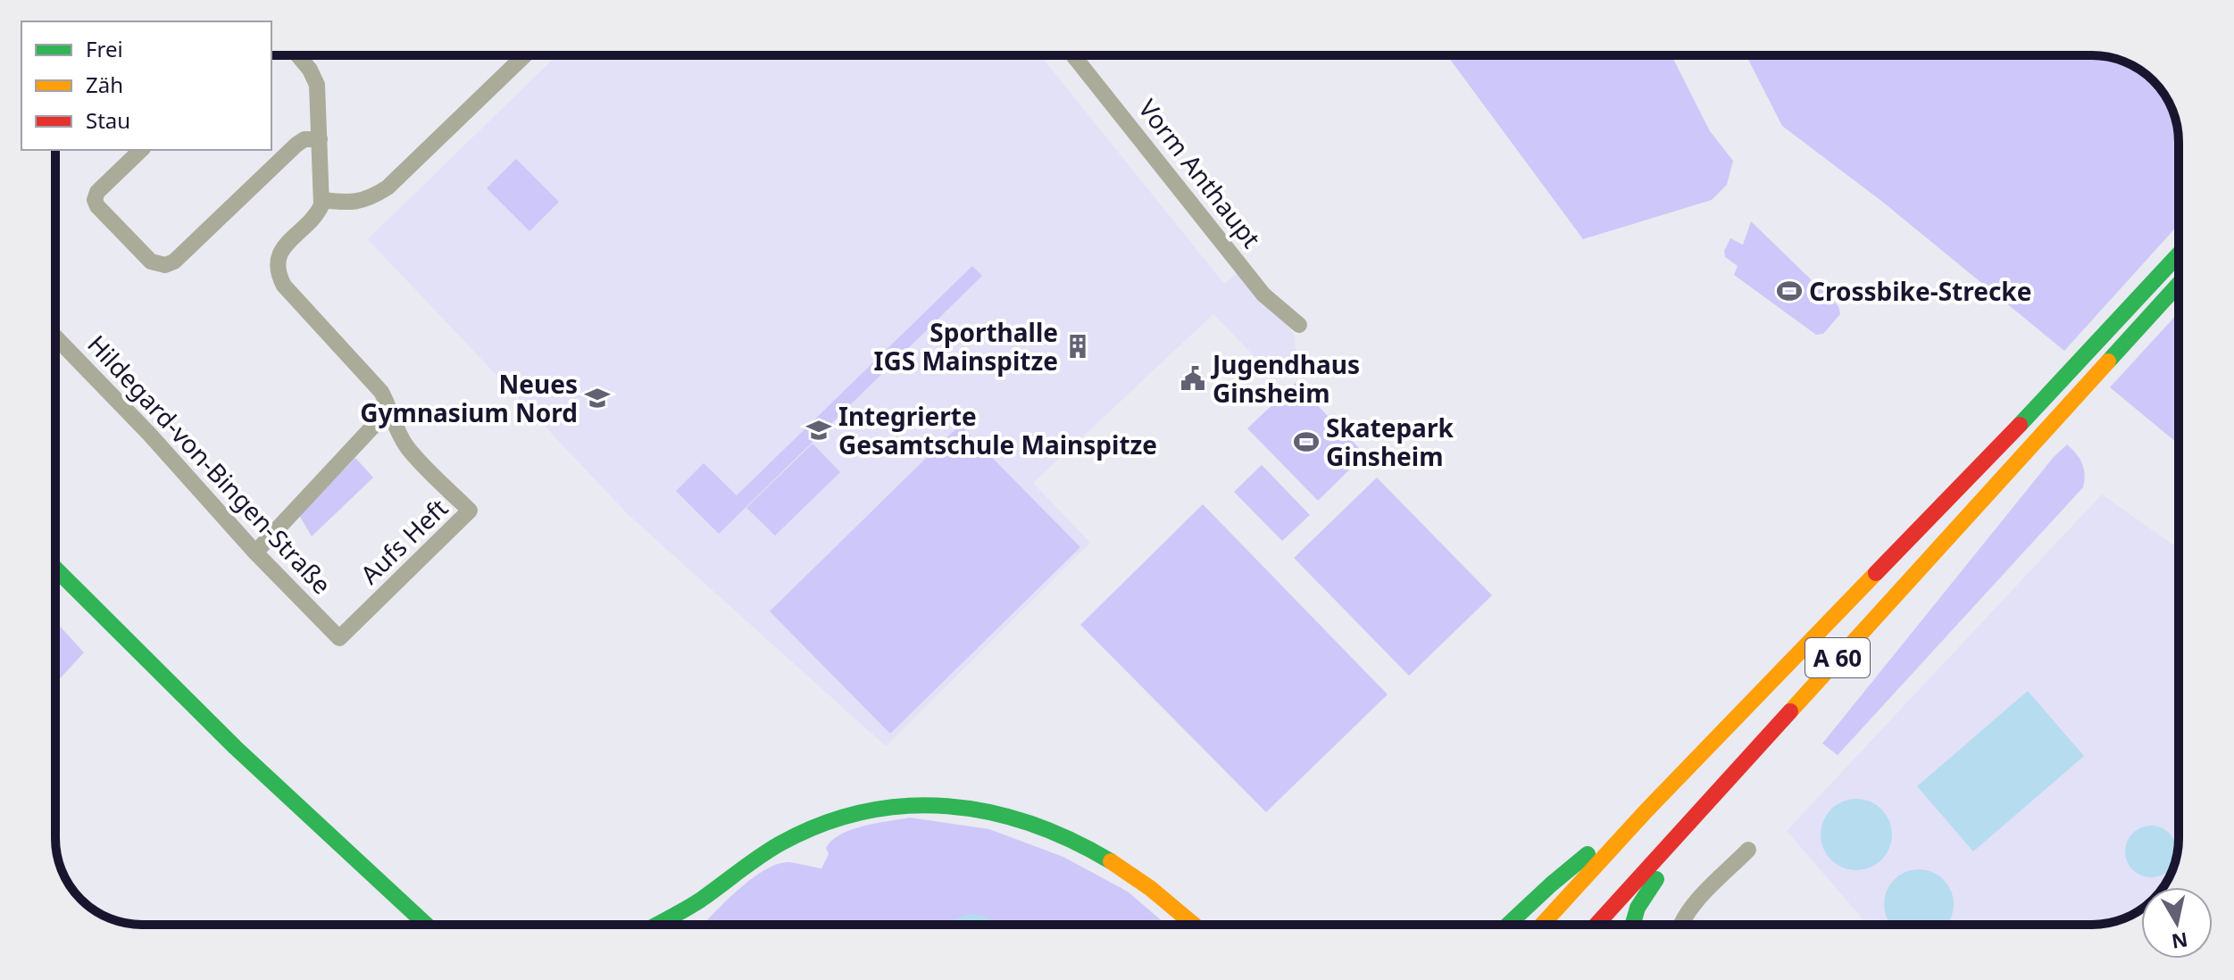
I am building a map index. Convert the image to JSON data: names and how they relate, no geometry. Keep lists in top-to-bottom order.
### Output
{
  "streets": {
    "main road": ["A 60"],
    "street": ["Vorm Anthaupt", "Hildegard-von-Bingen-Straße", "Aufs Heft"]
  },
  "crossings": [
    ["Hildegard-von-Bingen-Straße", "Aufs Heft"]
  ],
  "places": {
    "sports": ["Crossbike-Strecke", "Skatepark Ginsheim"],
    "building": ["Sporthalle IGS Mainspitze"],
    "public building": ["Jugendhaus Ginsheim"],
    "school or university": ["Neues Gymnasium Nord", "Integrierte Gesamtschule Mainspitze"]
  },
  "legend": ["Frei", "Zäh", "Stau"],
  "north": "bottom"
}
